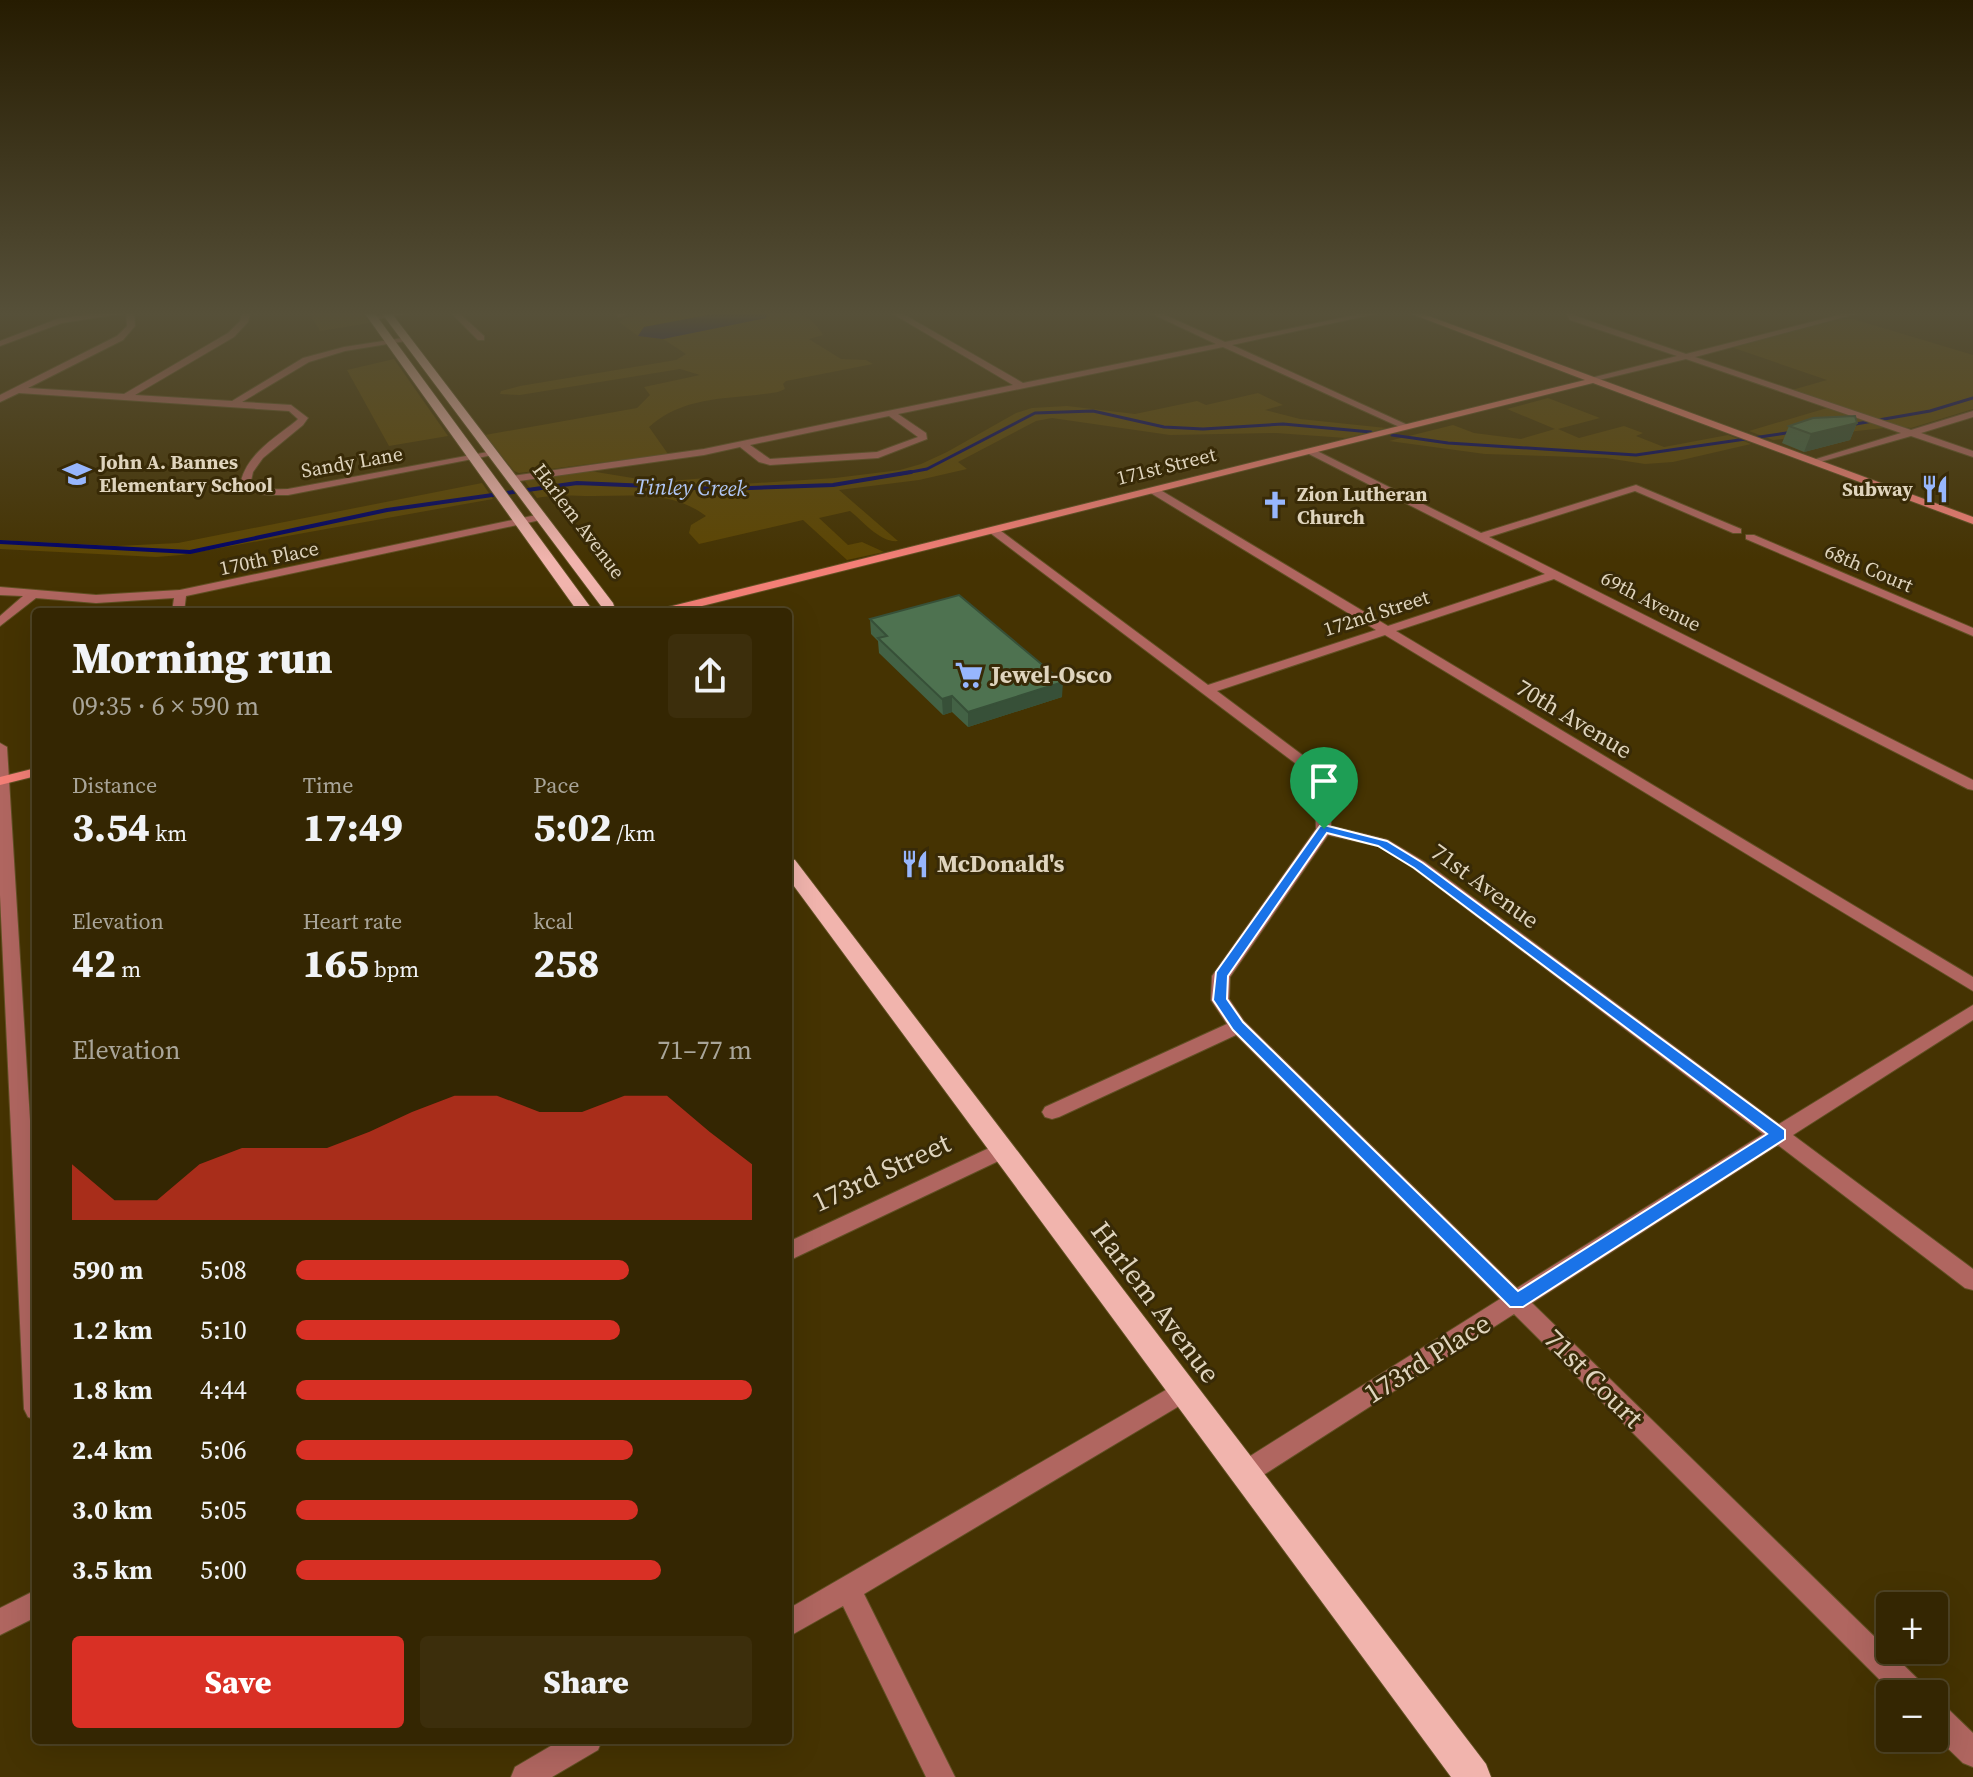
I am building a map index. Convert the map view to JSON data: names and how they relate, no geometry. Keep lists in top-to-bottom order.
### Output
{
  "streets": {
    "main road": ["Harlem Avenue"],
    "street": [
      "Sandy Lane",
      "171st Street",
      "170th Place",
      "68th Court",
      "69th Avenue",
      "172nd Street",
      "70th Avenue",
      "71st Avenue",
      "173rd Street",
      "173rd Place",
      "71st Court"
    ]
  },
  "crossings": [
    ["Sandy Lane", "Harlem Avenue"],
    ["171st Street", "69th Avenue"],
    ["171st Street", "70th Avenue"],
    ["Harlem Avenue", "170th Place"],
    ["Harlem Avenue", "173rd Street"],
    ["Harlem Avenue", "173rd Place"],
    ["69th Avenue", "172nd Street"],
    ["172nd Street", "70th Avenue"],
    ["71st Avenue", "173rd Place"],
    ["71st Avenue", "71st Court"],
    ["173rd Place", "71st Court"]
  ],
  "water": ["Tinley Creek"],
  "places": {
    "school or university": ["John A. Bannes Elementary School"],
    "restaurant": ["Subway", "McDonald's"],
    "church": ["Zion Lutheran Church"],
    "supermarket": ["Jewel-Osco"]
  },
  "page": {
    "heading": ["Morning run", "09:35 · 6 × 590 m"],
    "stats": [
      ["Distance", "3.54 km"],
      ["Time", "17:49"],
      ["Pace", "5:02 /km"],
      ["Elevation", "42 m"],
      ["Heart rate", "165 bpm"],
      ["kcal", "258"]
    ],
    "chart": ["Elevation", "71–77 m"],
    "list": [
      {
        "name": "590 m",
        "note": "5:08"
      },
      {
        "name": "1.2 km",
        "note": "5:10"
      },
      {
        "name": "1.8 km",
        "note": "4:44"
      },
      {
        "name": "2.4 km",
        "note": "5:06"
      },
      {
        "name": "3.0 km",
        "note": "5:05"
      },
      {
        "name": "3.5 km",
        "note": "5:00"
      }
    ],
    "map_buttons": ["+", "−"],
    "buttons": ["Save", "Share"]
  }
}
